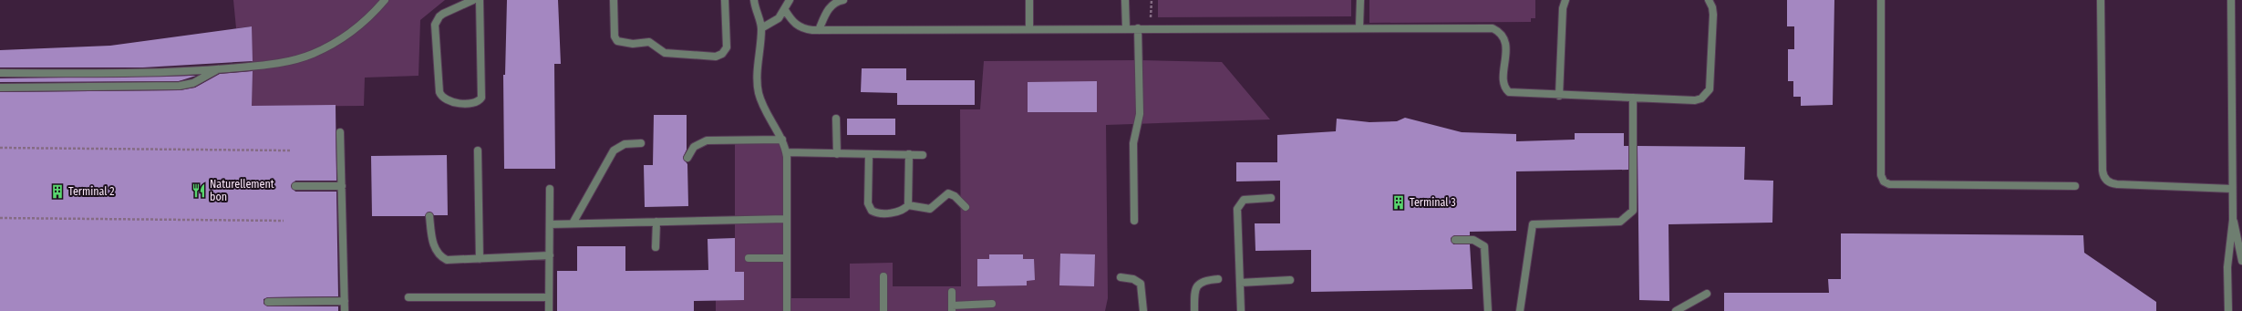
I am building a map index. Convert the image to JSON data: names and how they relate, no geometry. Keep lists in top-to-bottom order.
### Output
{
  "places": {
    "restaurant": ["Naturellement bon"],
    "building": ["Terminal 2", "Terminal 3"]
  }
}
